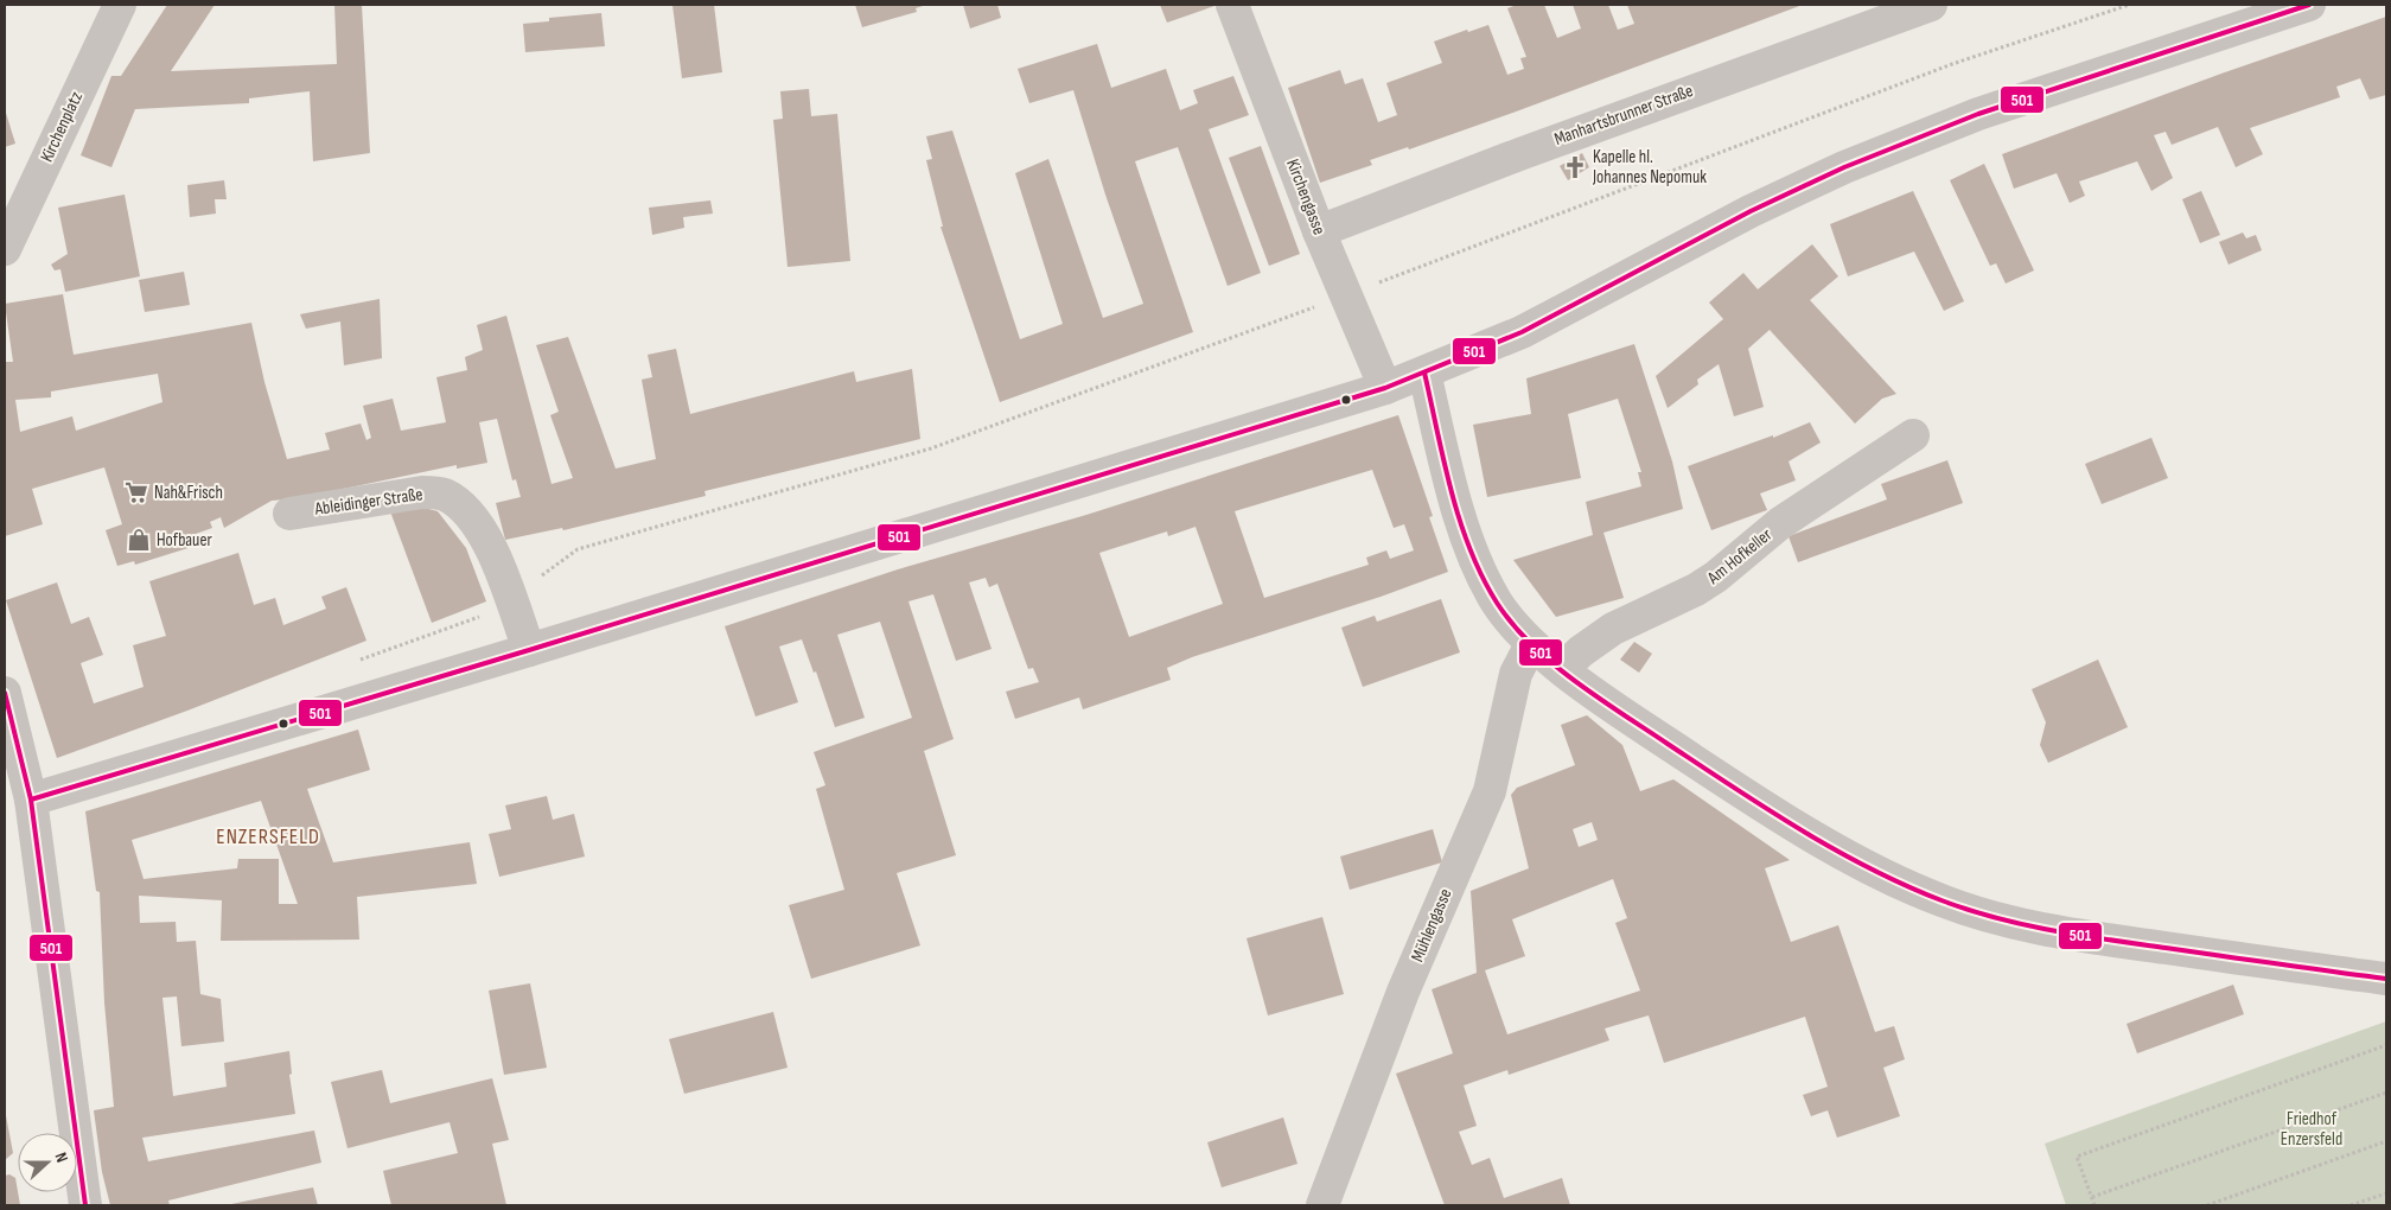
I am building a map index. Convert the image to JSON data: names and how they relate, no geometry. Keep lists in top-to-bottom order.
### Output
{
  "streets": {
    "street": [
      "Manhartsbrunner Straße",
      "Kirchenplatz",
      "Kirchengasse",
      "Ableidinger Straße",
      "Am Hofkeller",
      "Mühlengasse"
    ]
  },
  "crossings": [
    ["Manhartsbrunner Straße", "Kirchengasse"]
  ],
  "districts": ["ENZERSFELD"],
  "parks": ["Friedhof Enzersfeld"],
  "places": {
    "church": ["Kapelle hl. Johannes Nepomuk"],
    "supermarket": ["Nah&Frisch"],
    "shop": ["Hofbauer"]
  },
  "lines": ["transit line 501"],
  "north": "right"
}
